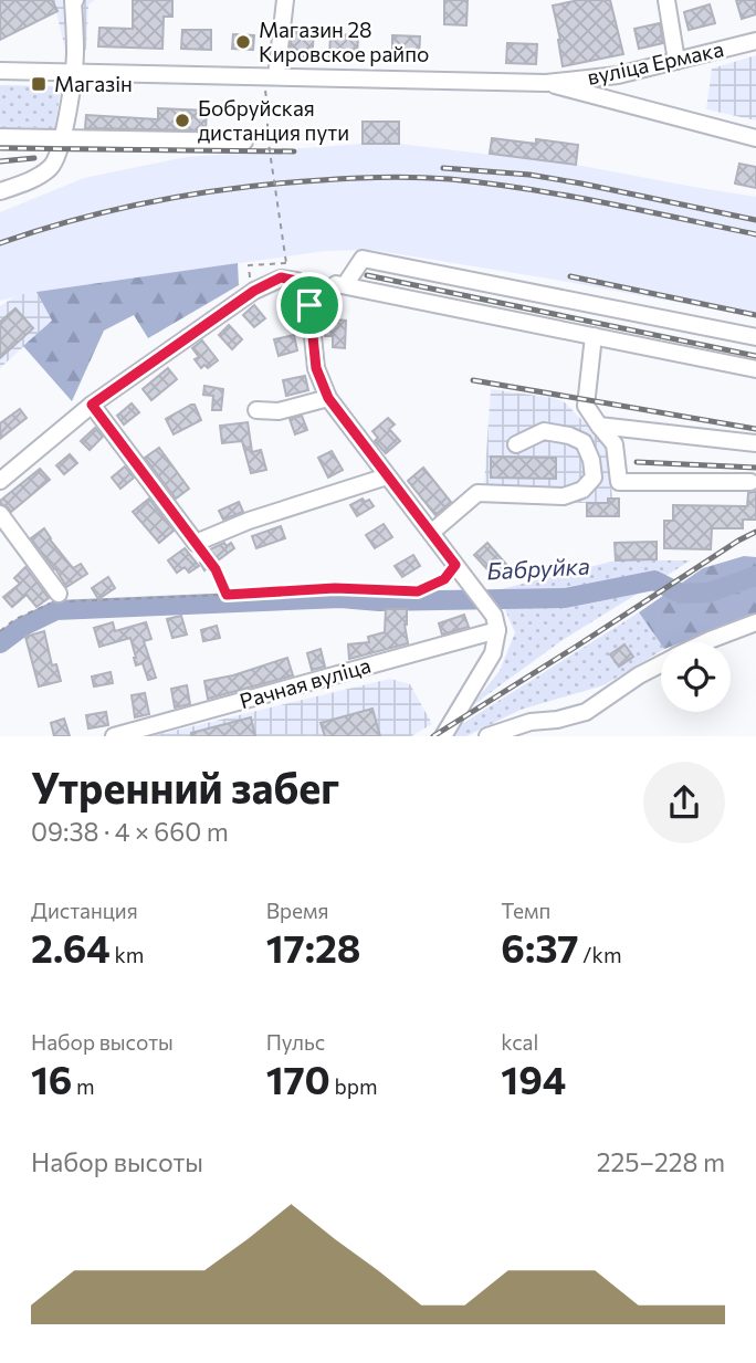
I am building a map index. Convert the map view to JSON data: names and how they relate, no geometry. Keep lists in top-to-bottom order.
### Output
{
  "streets": {
    "street": ["вуліца Ермака", "Рачная вуліца"]
  },
  "water": ["Бабруйка"],
  "places": {
    "other": ["Магазин 28 Кировское райпо", "Бобруйская дистанция пути"],
    "transit": ["Магазін"]
  },
  "page": {
    "heading": ["Утренний забег", "09:38 · 4 × 660 m"],
    "stats": [
      ["Дистанция", "2.64 km"],
      ["Время", "17:28"],
      ["Темп", "6:37 /km"],
      ["Набор высоты", "16 m"],
      ["Пульс", "170 bpm"],
      ["kcal", "194"]
    ],
    "chart": ["Набор высоты", "225–228 m"]
  }
}
